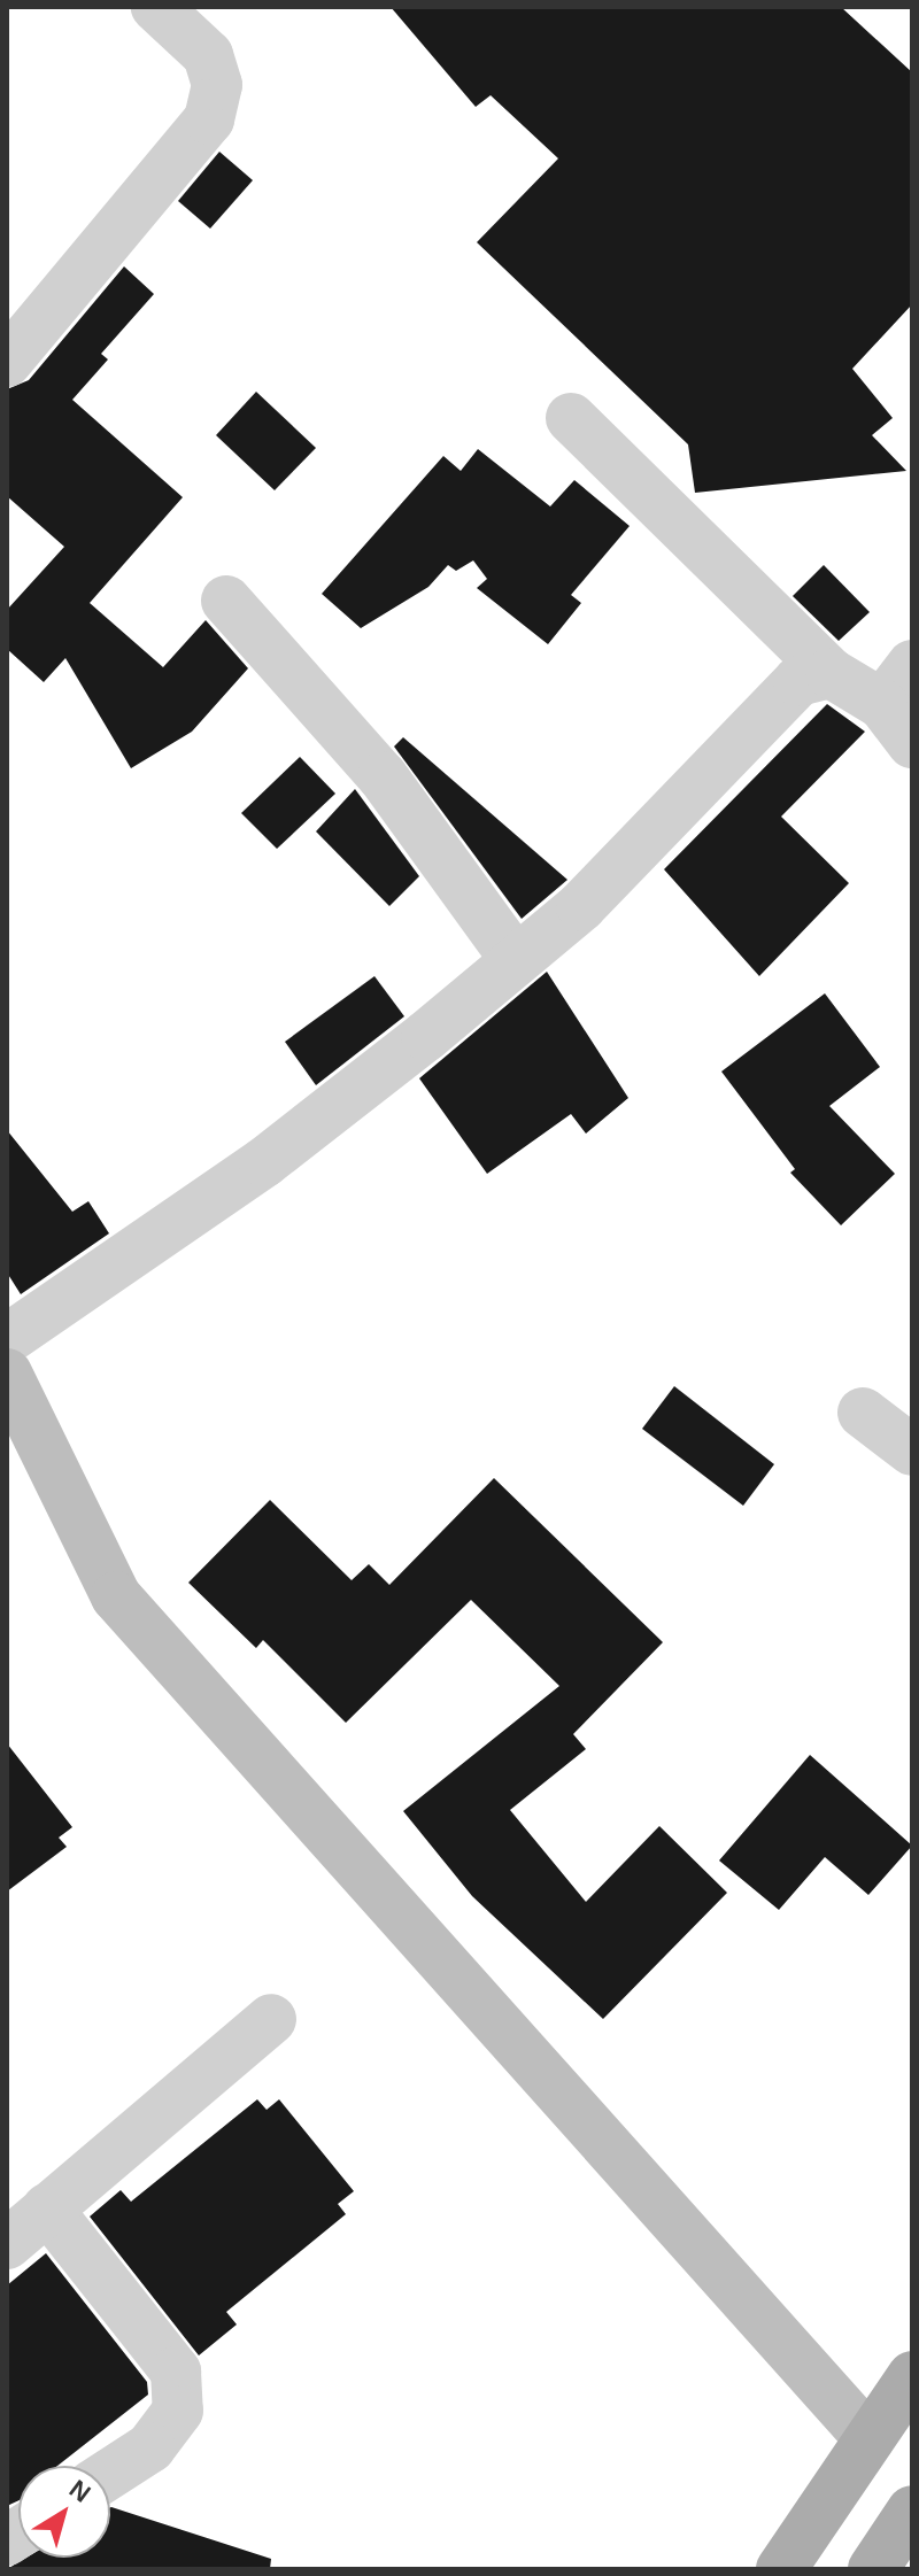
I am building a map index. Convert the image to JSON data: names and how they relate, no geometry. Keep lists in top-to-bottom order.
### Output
{
  "north": "top right"
}
